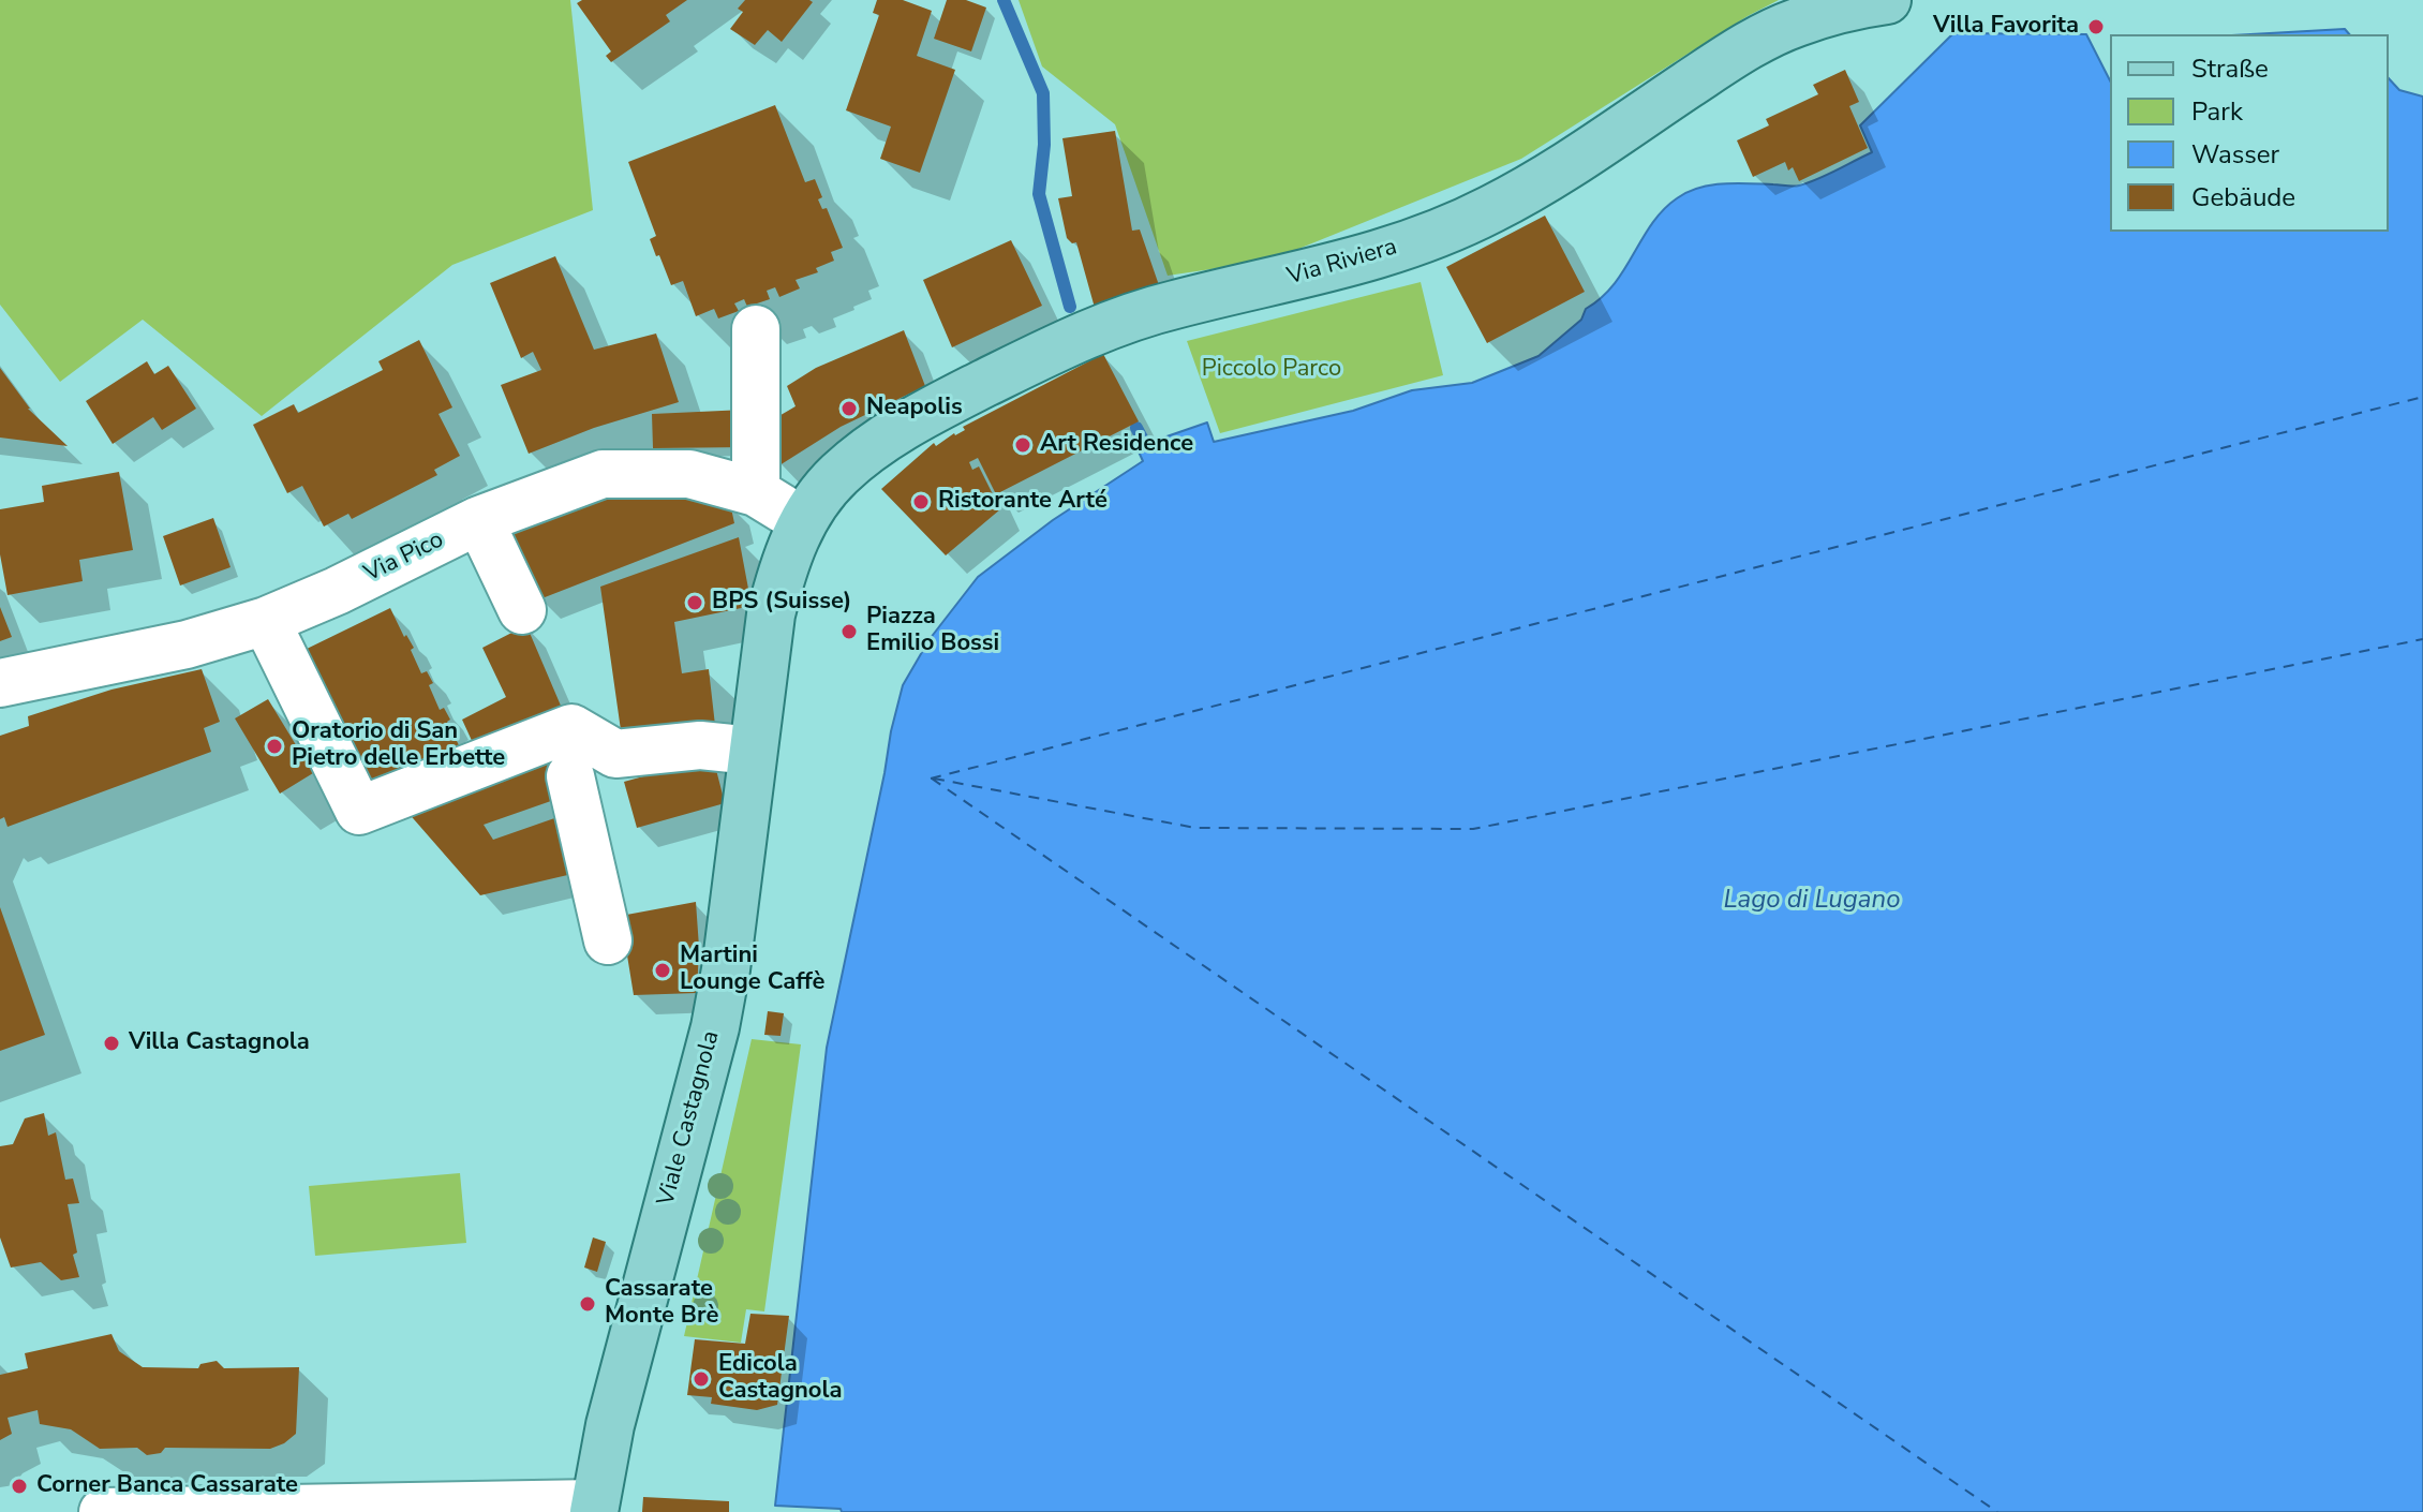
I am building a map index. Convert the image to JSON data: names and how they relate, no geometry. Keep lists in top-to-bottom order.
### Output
{
  "streets": {
    "main road": ["Via Riviera", "Viale Castagnola"],
    "street": ["Via Pico"]
  },
  "crossings": [
    ["Via Riviera", "Via Pico"],
    ["Via Riviera", "Viale Castagnola"],
    ["Via Pico", "Viale Castagnola"]
  ],
  "water": ["Lago di Lugano"],
  "parks": ["Piccolo Parco"],
  "places": [
    "Villa Favorita",
    "Neapolis",
    "Art Residence",
    "Ristorante Arté",
    "BPS (Suisse)",
    "Piazza Emilio Bossi",
    "Oratorio di San Pietro delle Erbette",
    "Martini Lounge Caffè",
    "Villa Castagnola",
    "Cassarate Monte Brè",
    "Edicola Castagnola",
    "Corner Banca Cassarate"
  ],
  "legend": [
    "Straße",
    "Park",
    "Wasser",
    "Gebäude"
  ]
}
